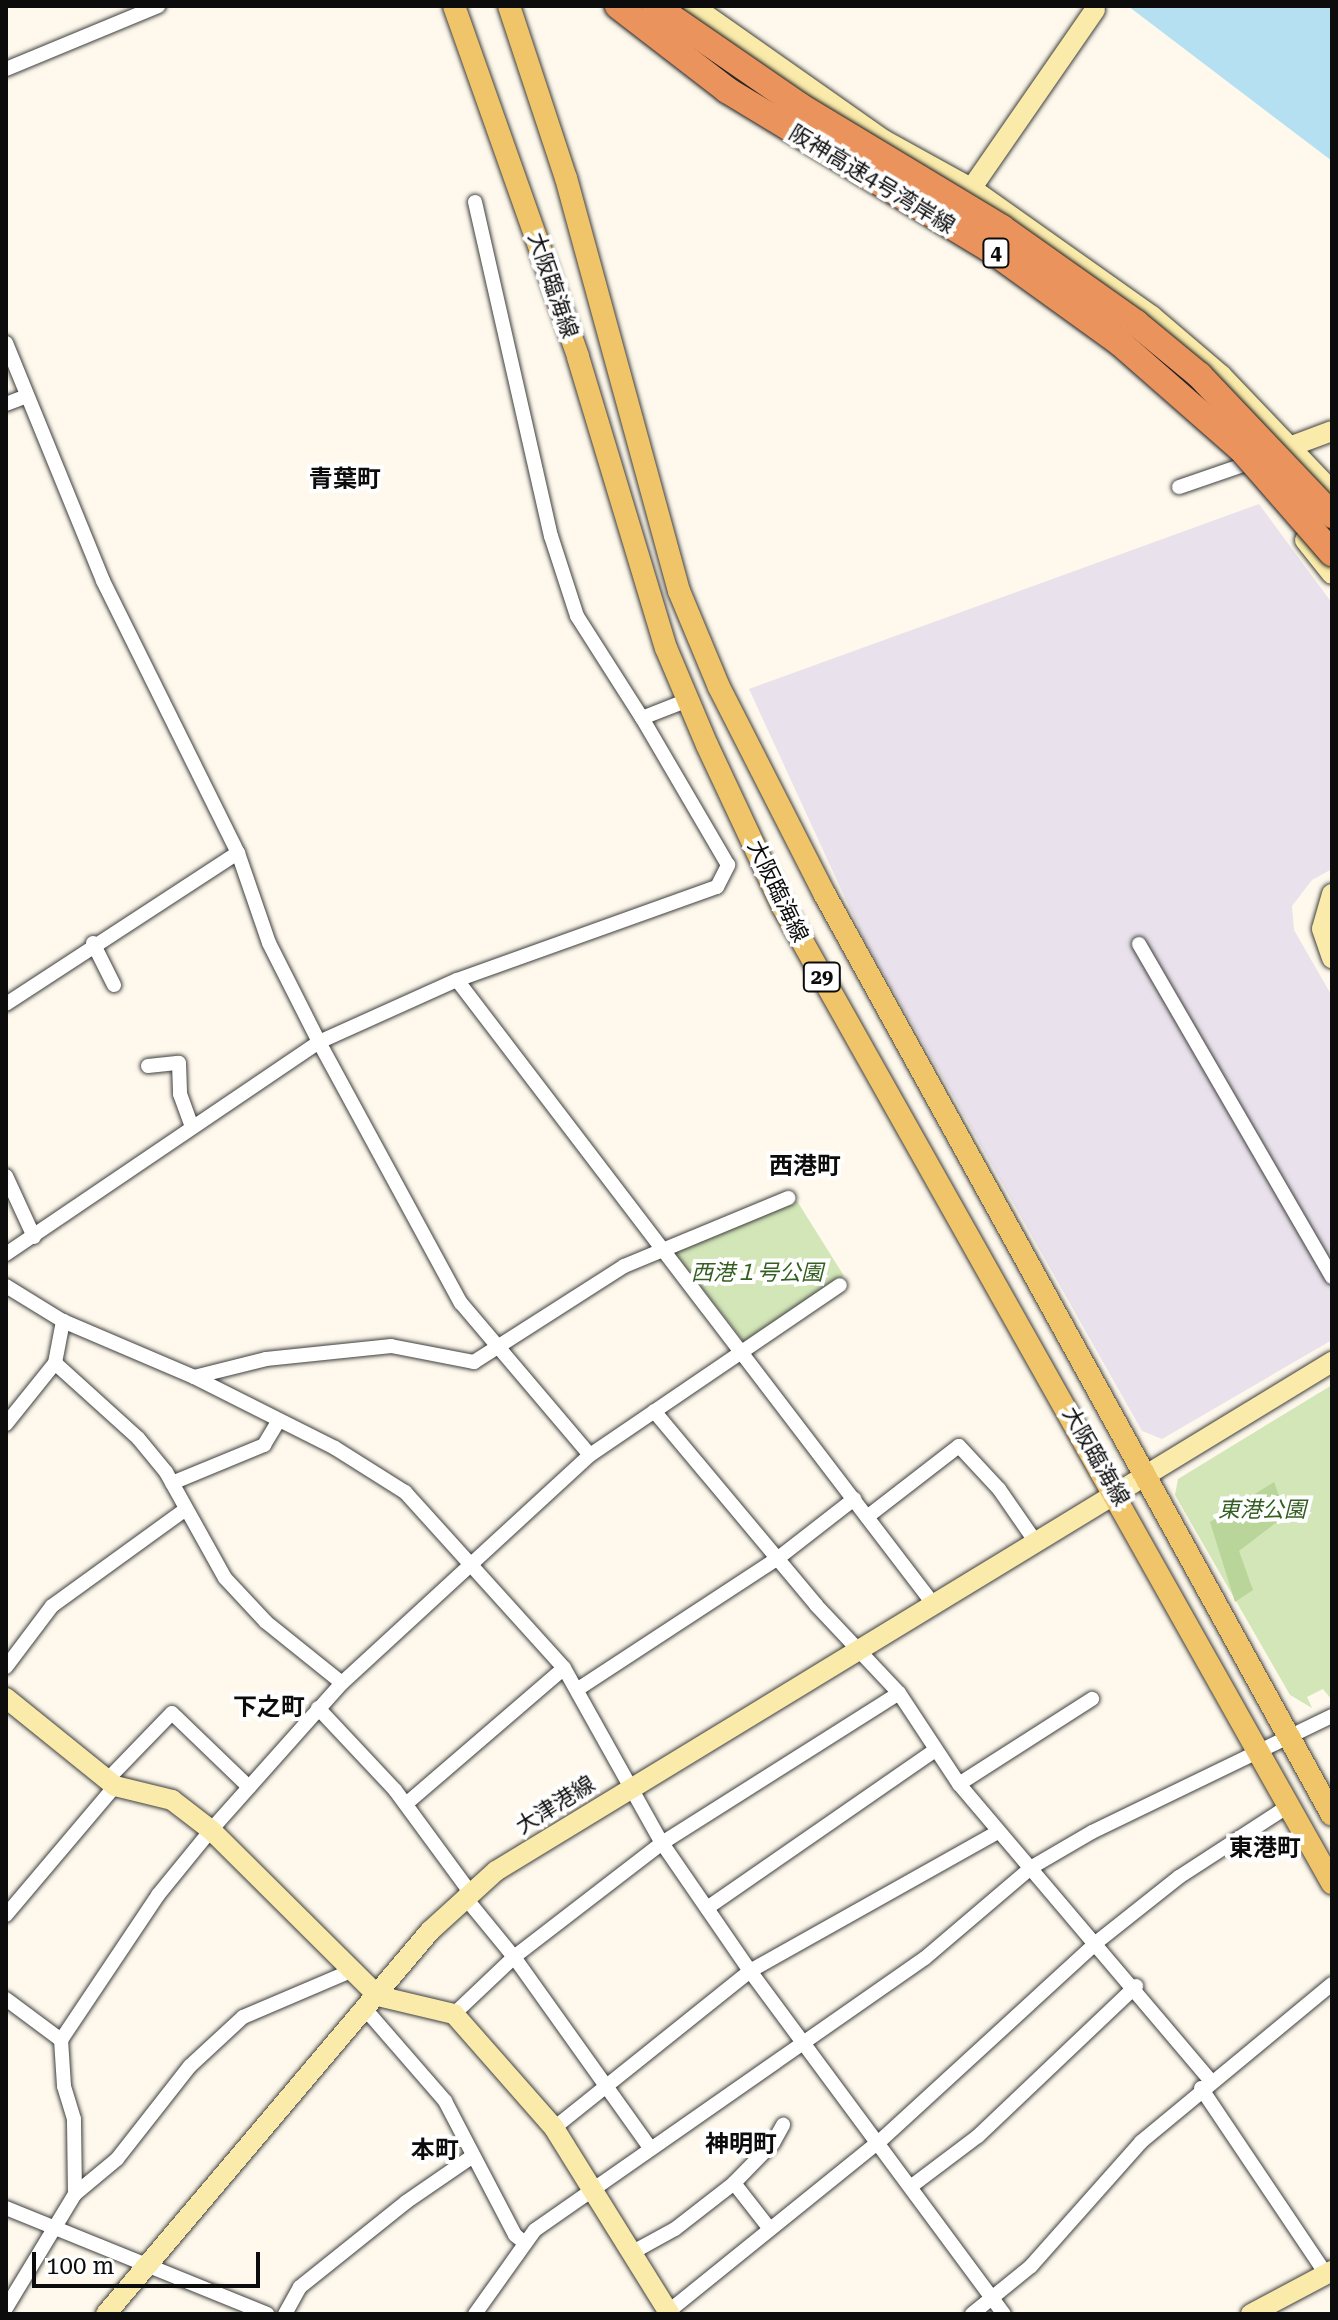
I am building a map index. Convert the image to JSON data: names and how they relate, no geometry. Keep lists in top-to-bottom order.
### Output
{
  "streets": {
    "highway": ["阪神高速4号湾岸線", "4"],
    "main road": ["大阪臨海線", "29"],
    "street": ["大津港線"]
  },
  "crossings": [
    ["大阪臨海線", "大津港線"]
  ],
  "districts": [
    "青葉町",
    "西港町",
    "下之町",
    "東港町",
    "神明町",
    "本町"
  ],
  "parks": ["西港１号公園", "東港公園"],
  "scale_bar": "100 m"
}
